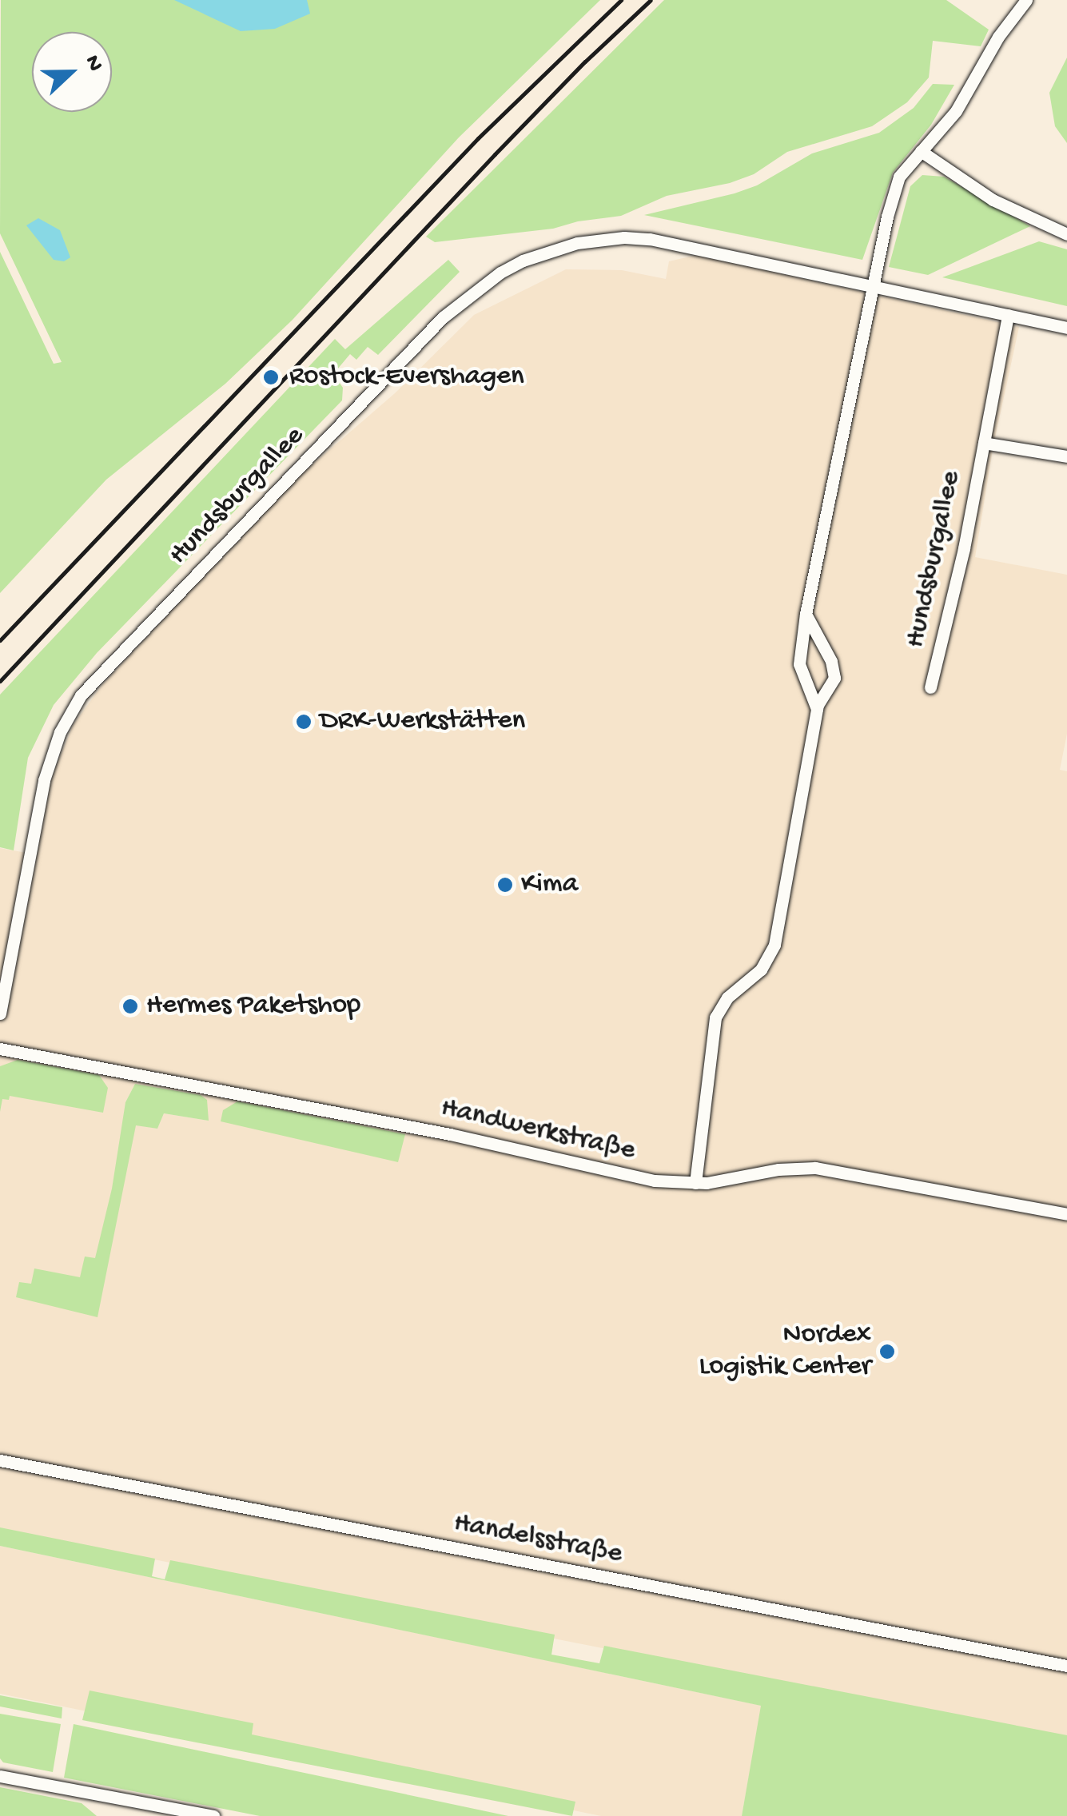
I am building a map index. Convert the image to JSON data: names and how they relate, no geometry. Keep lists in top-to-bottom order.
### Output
{
  "streets": {
    "street": ["Hundsburgallee", "Handwerkstraße", "Handelsstraße"]
  },
  "places": [
    "Rostock-Evershagen",
    "DRK-Werkstätten",
    "Kima",
    "Hermes Paketshop",
    "Nordex Logistik Center"
  ],
  "north": "right"
}
